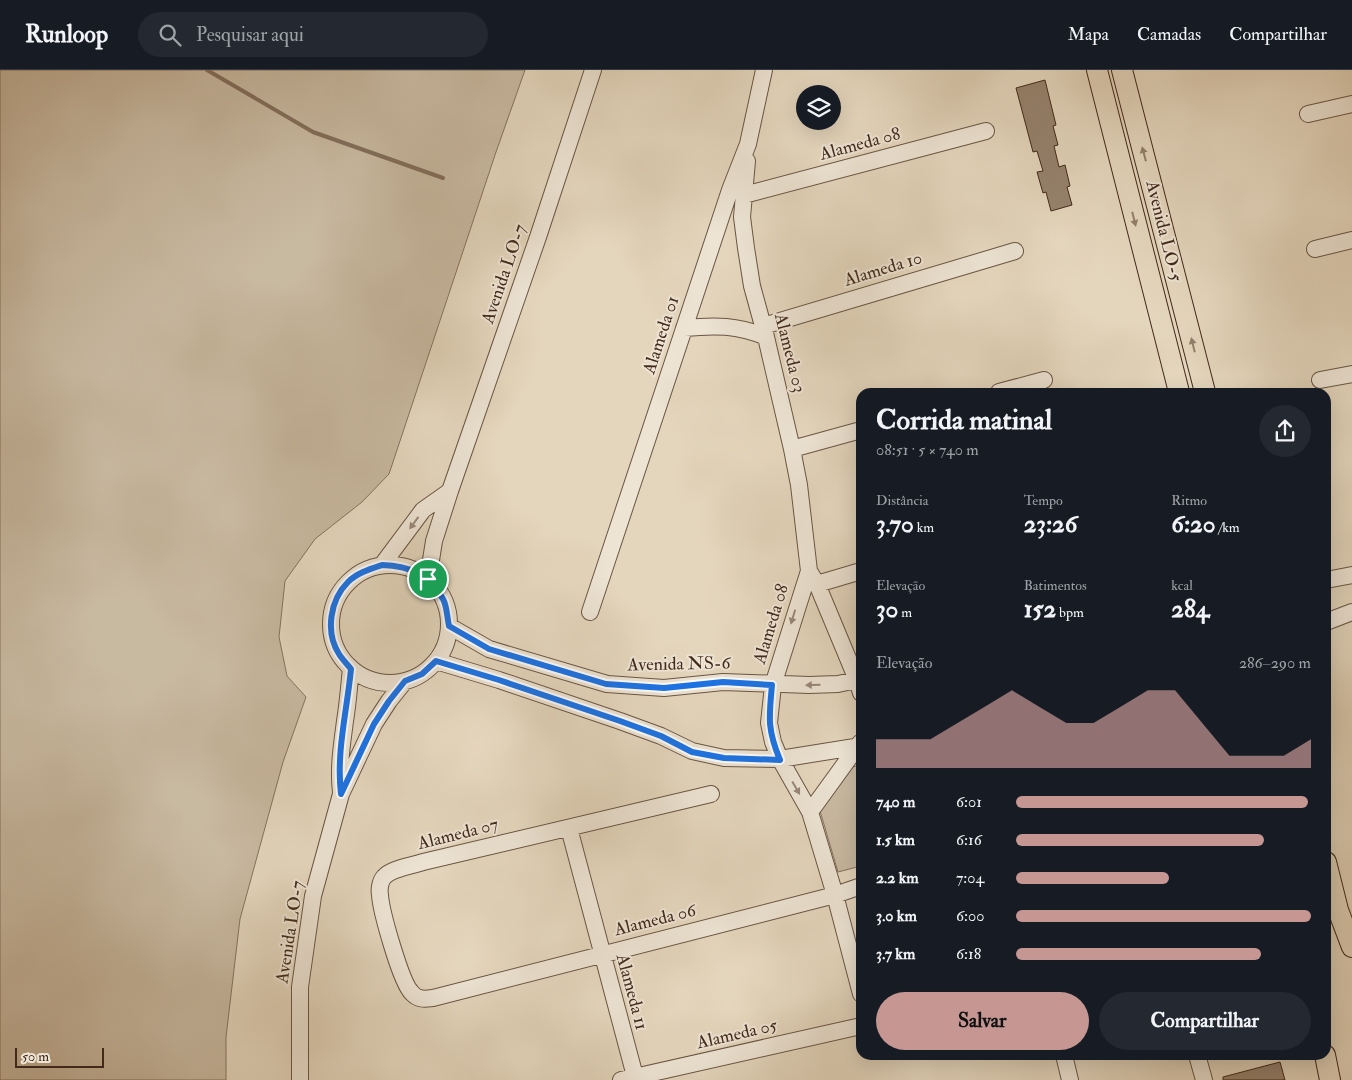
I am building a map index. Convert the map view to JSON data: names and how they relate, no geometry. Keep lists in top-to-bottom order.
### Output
{
  "streets": {
    "main road": ["Avenida LO-5"],
    "street": [
      "Alameda 08",
      "Alameda 10",
      "Avenida LO-7",
      "Alameda 01",
      "Alameda 03",
      "Avenida NS-6",
      "Alameda 07",
      "Alameda 06",
      "Alameda 11",
      "Alameda 05"
    ]
  },
  "crossings": [
    ["Alameda 08", "Alameda 03"],
    ["Alameda 08", "Avenida NS-6"],
    ["Alameda 08", "Alameda 06"],
    ["Alameda 10", "Alameda 03"],
    ["Avenida LO-7", "Avenida NS-6"],
    ["Alameda 01", "Alameda 03"],
    ["Alameda 07", "Alameda 06"],
    ["Alameda 07", "Alameda 11"],
    ["Alameda 06", "Alameda 11"],
    ["Alameda 11", "Alameda 05"]
  ],
  "scale_bar": "50 m",
  "page": {
    "header": "Runloop",
    "search": "Pesquisar aqui",
    "nav": ["Mapa", "Camadas", "Compartilhar"],
    "heading": ["Corrida matinal", "08:51 · 5 × 740 m"],
    "stats": [
      ["Distância", "3.70 km"],
      ["Tempo", "23:26"],
      ["Ritmo", "6:20 /km"],
      ["Elevação", "30 m"],
      ["Batimentos", "152 bpm"],
      ["kcal", "284"]
    ],
    "chart": ["Elevação", "286–290 m"],
    "list": [
      {
        "name": "740 m",
        "note": "6:01"
      },
      {
        "name": "1.5 km",
        "note": "6:16"
      },
      {
        "name": "2.2 km",
        "note": "7:04"
      },
      {
        "name": "3.0 km",
        "note": "6:00"
      },
      {
        "name": "3.7 km",
        "note": "6:18"
      }
    ],
    "buttons": ["Salvar", "Compartilhar"],
    "scale": "50 m"
  }
}
